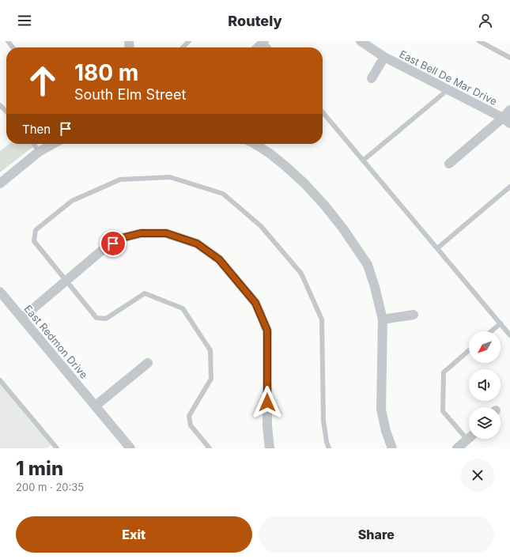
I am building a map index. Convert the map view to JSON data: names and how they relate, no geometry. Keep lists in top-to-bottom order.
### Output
{
  "streets": {
    "street": ["East Bell De Mar Drive", "East Redmon Drive"]
  },
  "north": "bottom left",
  "page": {
    "header": "Routely",
    "turn": ["180 m", "South Elm Street"],
    "then": "Then",
    "heading": ["1 min", "200 m · 20:35"],
    "buttons": ["Exit", "Share"]
  }
}
